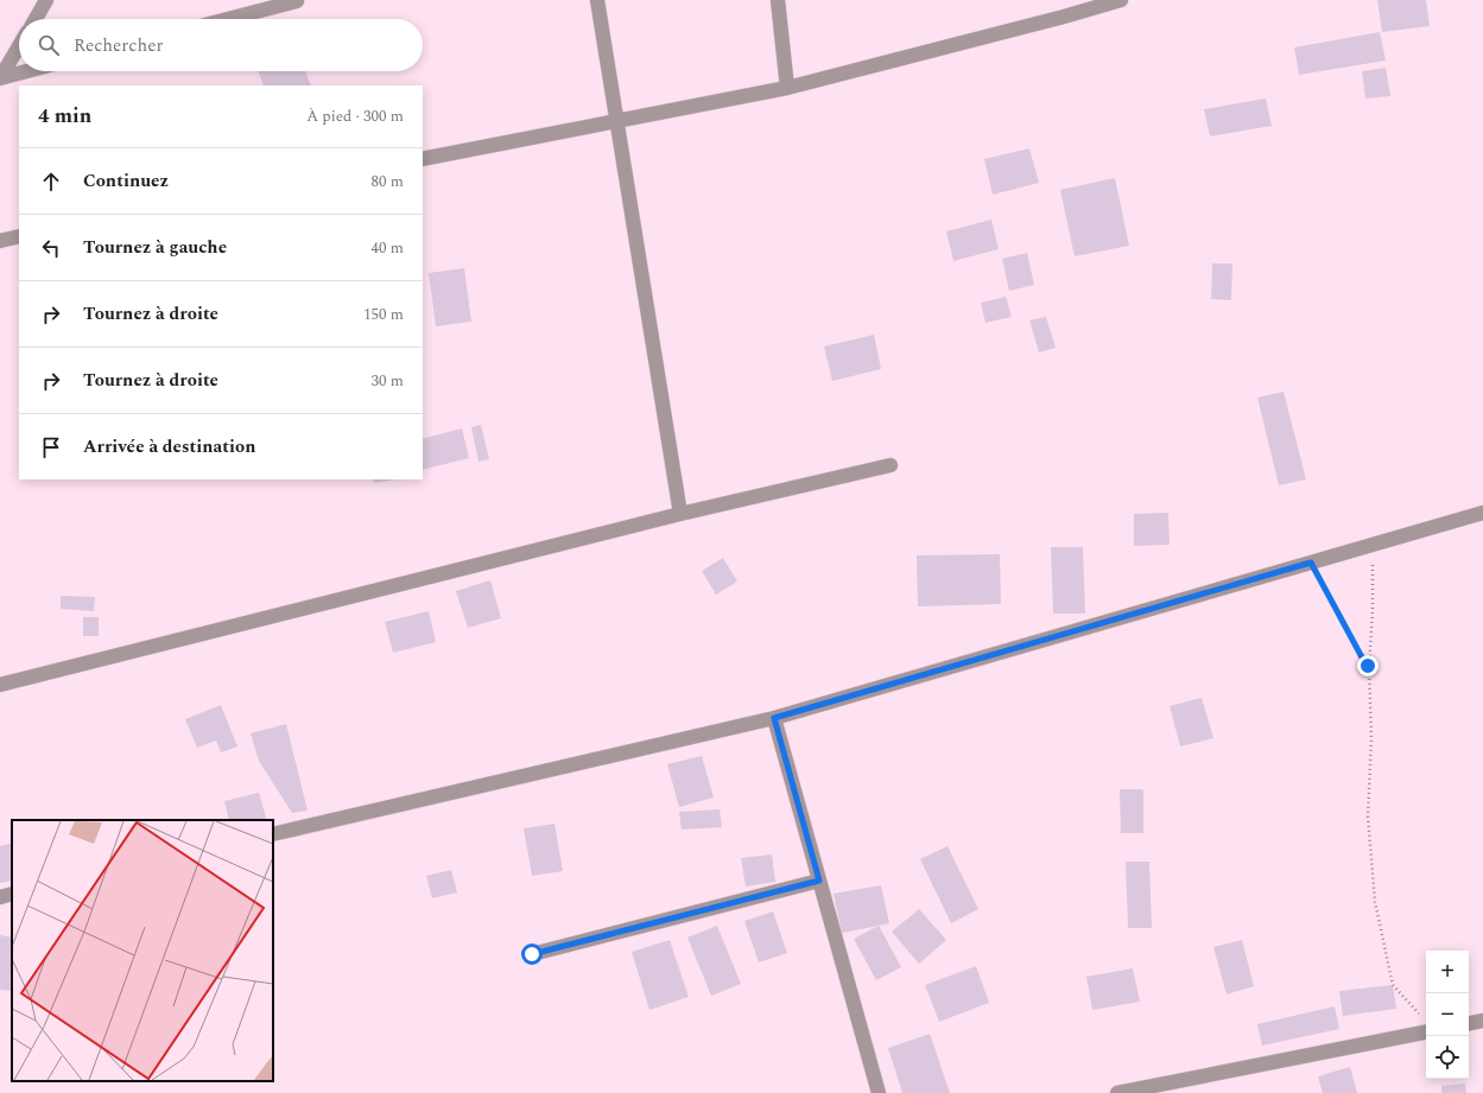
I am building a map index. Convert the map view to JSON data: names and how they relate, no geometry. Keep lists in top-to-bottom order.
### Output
{
  "page": {
    "search": "Rechercher",
    "heading": ["4 min", "À pied · 300 m"],
    "list": [
      ["Continuez", "80 m"],
      ["Tournez à gauche", "40 m"],
      ["Tournez à droite", "150 m"],
      ["Tournez à droite", "30 m"],
      "Arrivée à destination"
    ],
    "map_buttons": ["+", "−"]
  }
}
